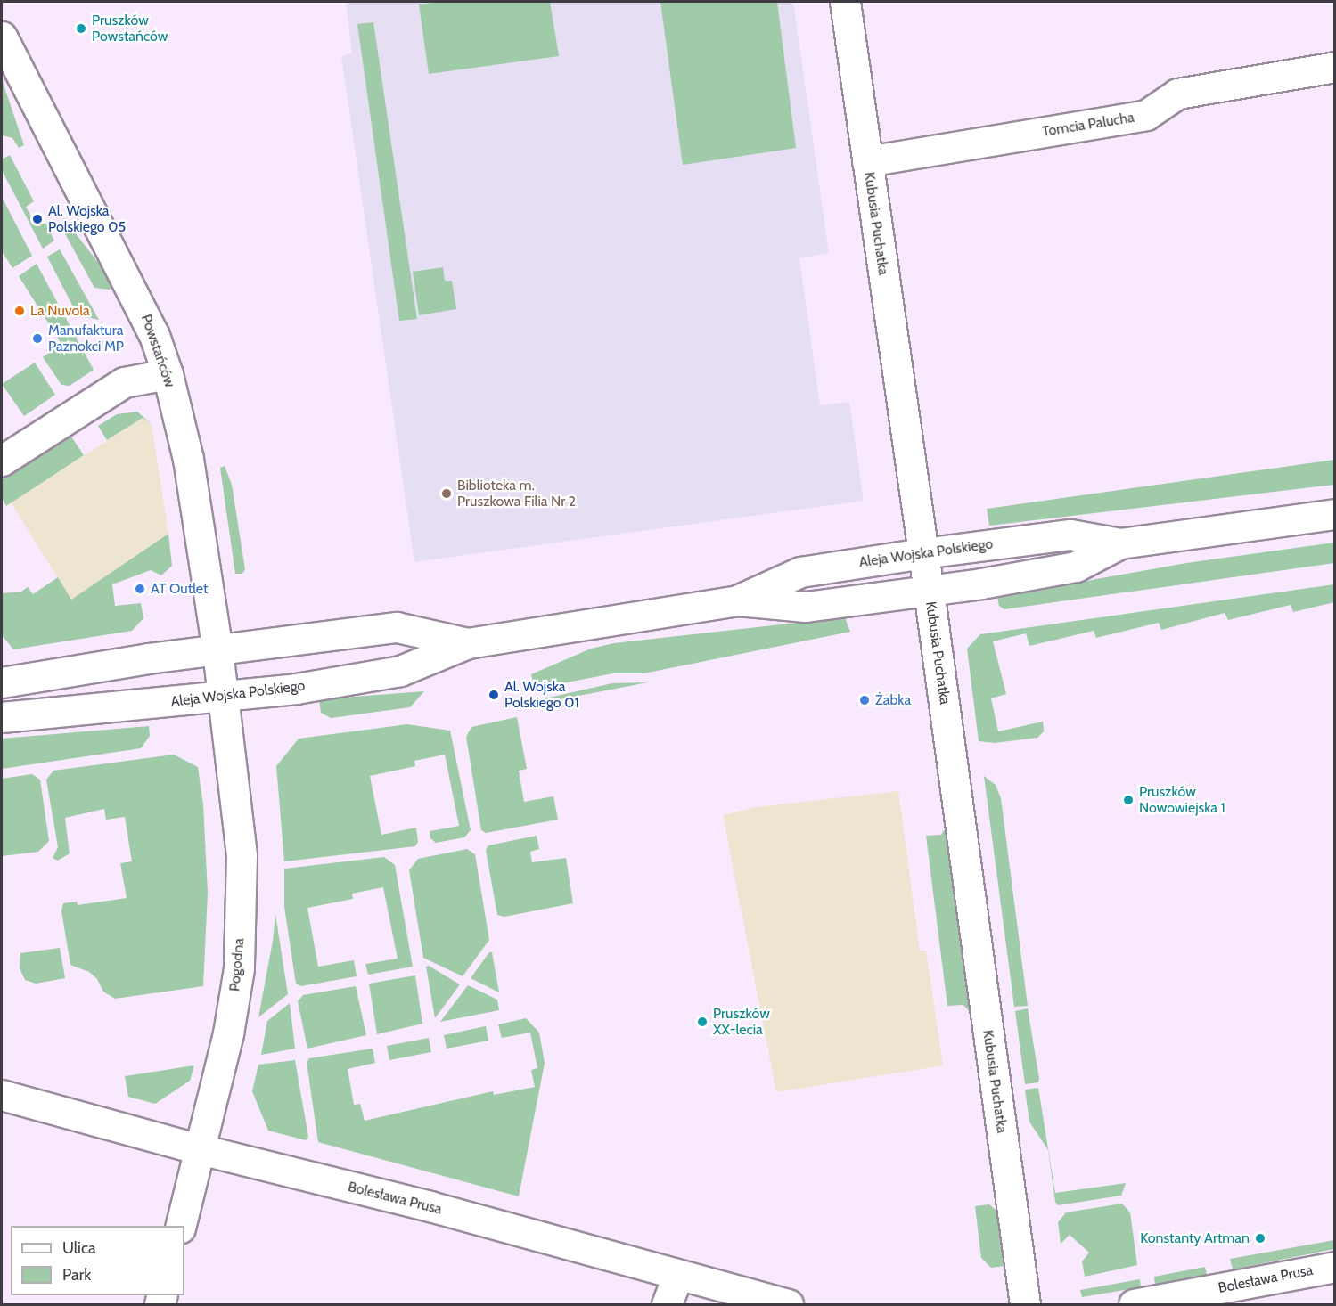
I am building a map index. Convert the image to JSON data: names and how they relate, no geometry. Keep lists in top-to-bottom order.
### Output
{
  "streets": {
    "street": [
      "Tomcia Palucha",
      "Kubusia Puchatka",
      "Powstańców",
      "Aleja Wojska Polskiego",
      "Pogodna",
      "Bolesława Prusa"
    ]
  },
  "crossings": [
    ["Tomcia Palucha", "Kubusia Puchatka"],
    ["Kubusia Puchatka", "Aleja Wojska Polskiego"],
    ["Powstańców", "Aleja Wojska Polskiego"],
    ["Powstańców", "Pogodna"],
    ["Aleja Wojska Polskiego", "Pogodna"],
    ["Pogodna", "Bolesława Prusa"]
  ],
  "places": [
    "Pruszków Powstańców",
    "Al. Wojska Polskiego 05",
    "La Nuvola",
    "Manufaktura Paznokci MP",
    "Biblioteka m. Pruszkowa Filia Nr 2",
    "AT Outlet",
    "Al. Wojska Polskiego 01",
    "Żabka",
    "Pruszków Nowowiejska 1",
    "Pruszków XX-lecia",
    "Konstanty Artman"
  ],
  "legend": ["Ulica", "Park"]
}
